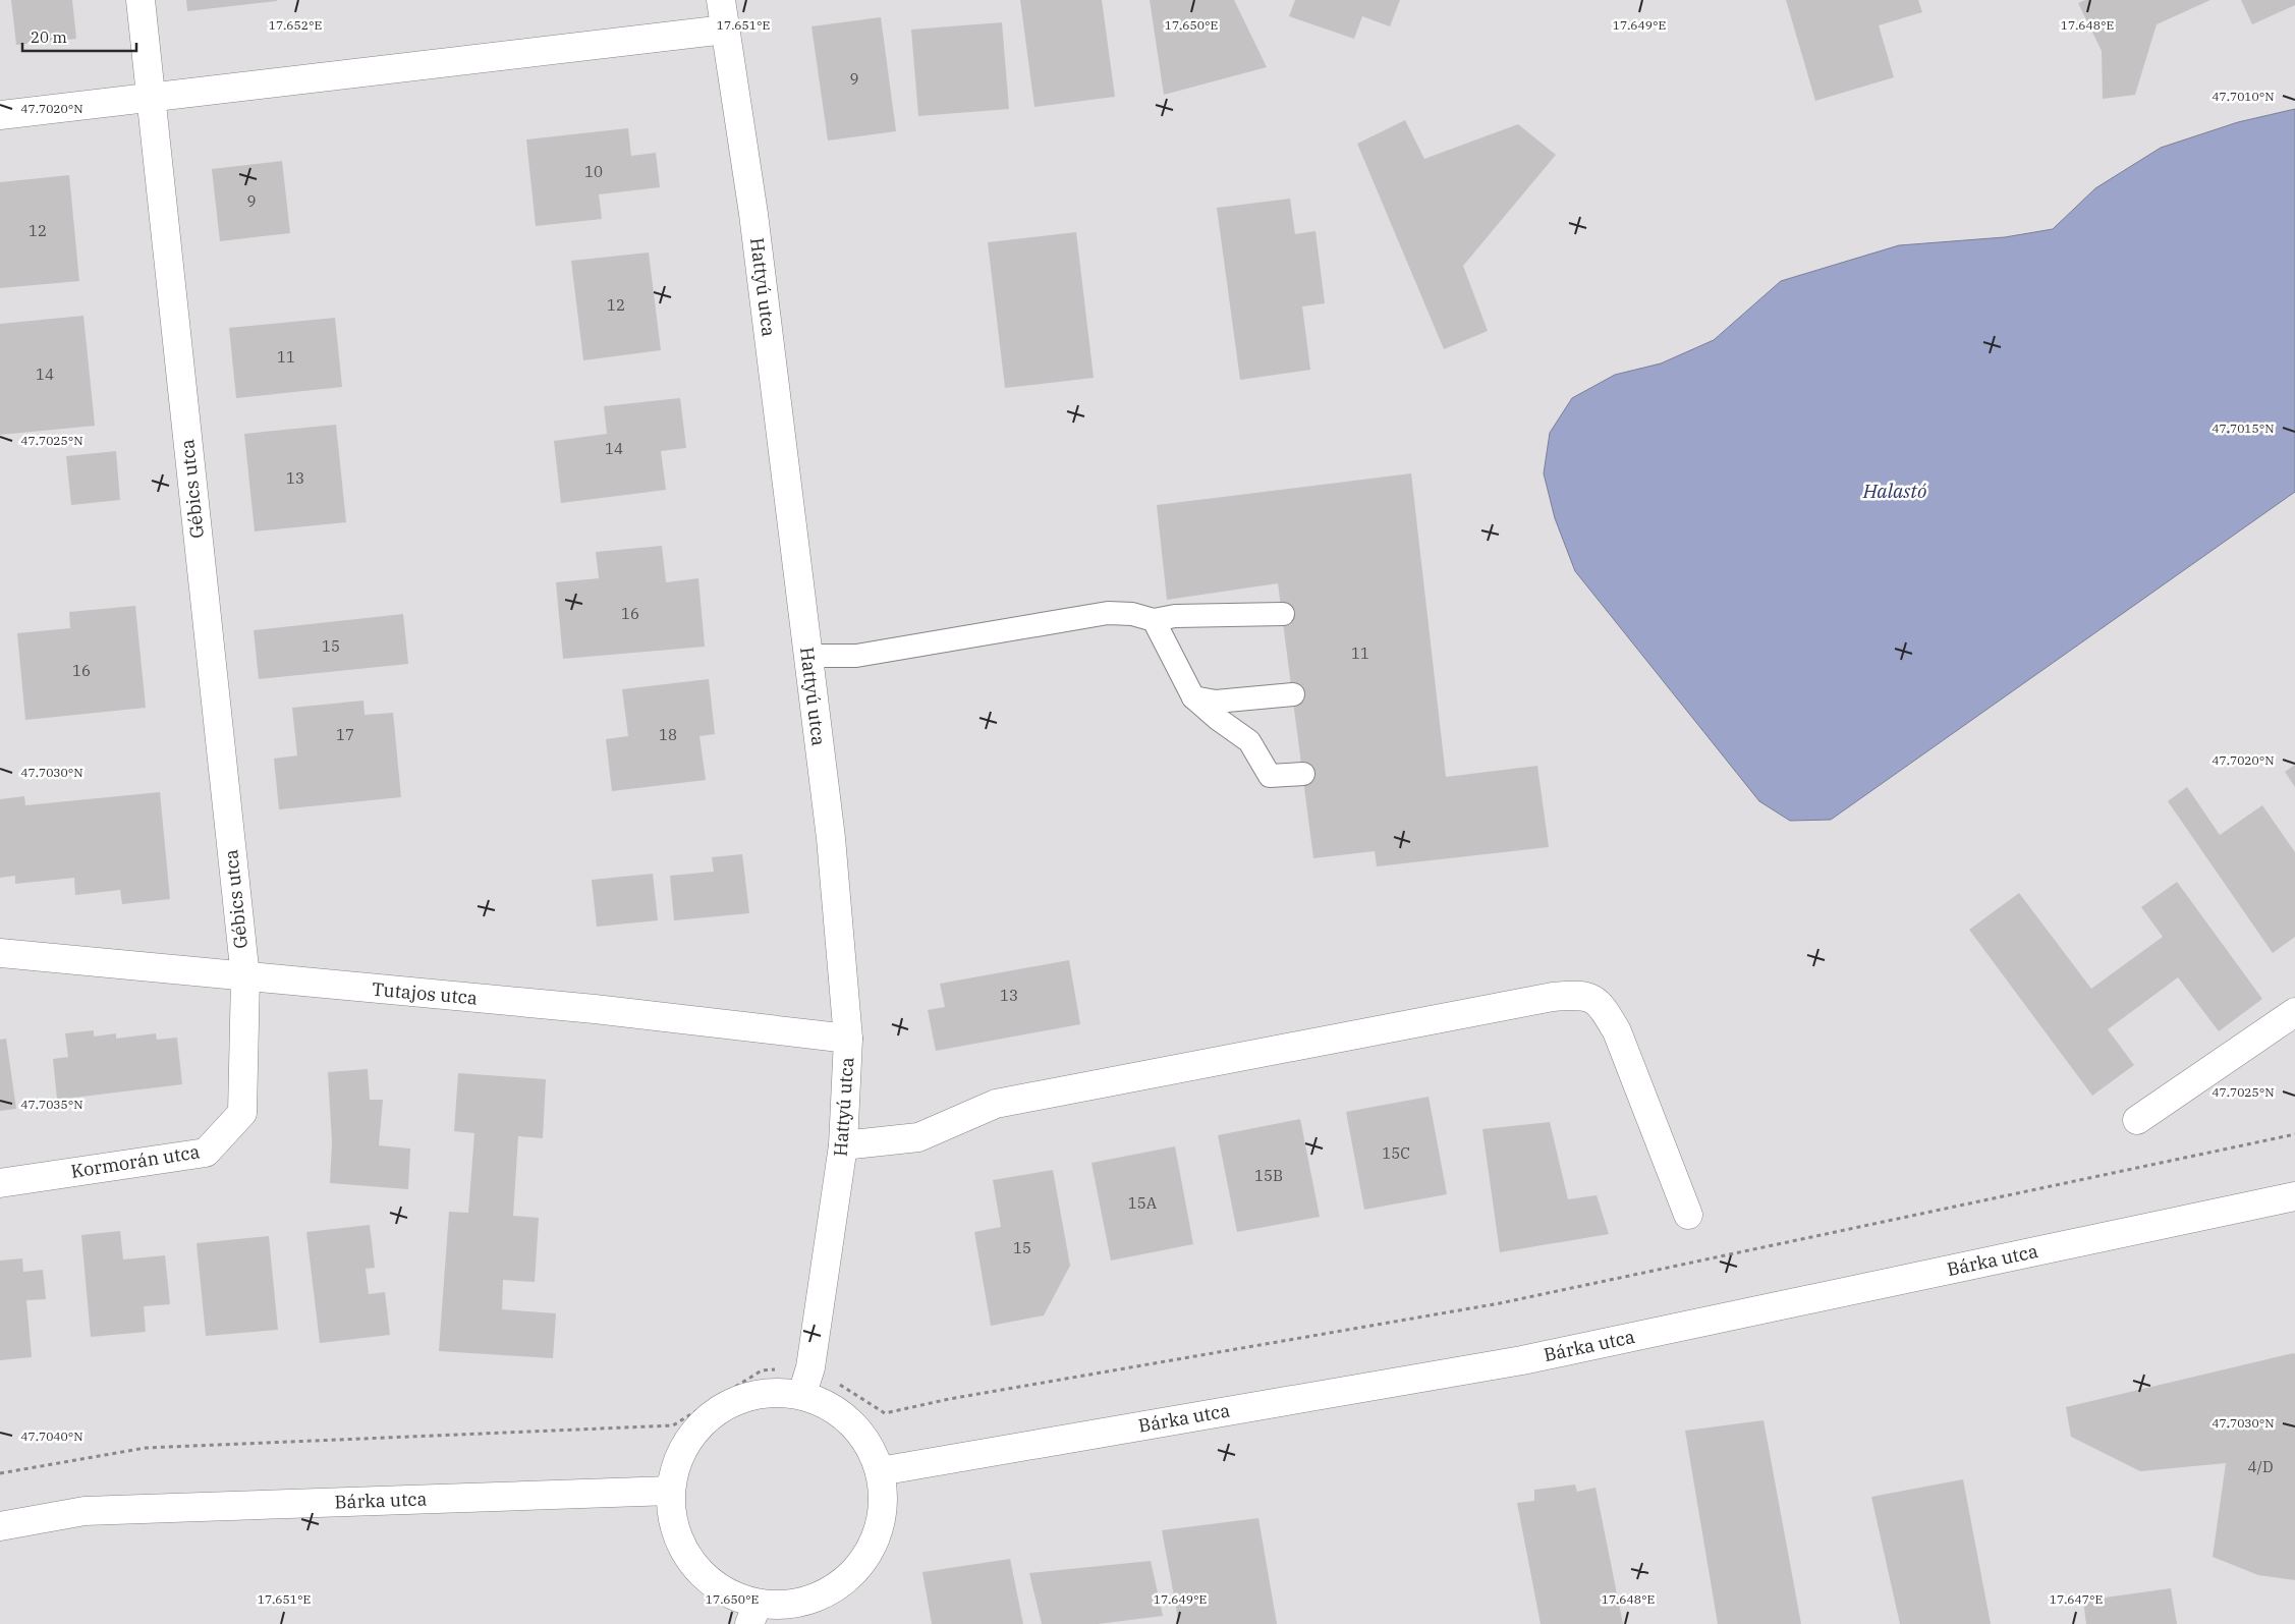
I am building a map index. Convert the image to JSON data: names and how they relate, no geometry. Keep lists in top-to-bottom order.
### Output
{
  "streets": {
    "street": [
      "Hattyú utca",
      "Gébics utca",
      "Tutajos utca",
      "Kormorán utca",
      "Bárka utca"
    ]
  },
  "crossings": [
    ["Hattyú utca", "Tutajos utca"],
    ["Gébics utca", "Tutajos utca"],
    ["Gébics utca", "Kormorán utca"],
    ["Tutajos utca", "Kormorán utca"]
  ],
  "water": ["Halastó"],
  "house_numbers": [
    "9",
    "10",
    "9",
    "12",
    "12",
    "11",
    "14",
    "14",
    "13",
    "16",
    "15",
    "11",
    "16",
    "17",
    "18",
    "13",
    "15C",
    "15B",
    "15A",
    "15",
    "4/D"
  ],
  "scale_bar": "20 m",
  "coordinates": [
    "17.652°E",
    "17.651°E",
    "17.650°E",
    "17.649°E",
    "17.648°E",
    "47.7010°N",
    "47.7020°N",
    "47.7015°N",
    "47.7025°N",
    "47.7030°N",
    "47.7035°N",
    "47.7040°N",
    "17.647°E"
  ]
}
